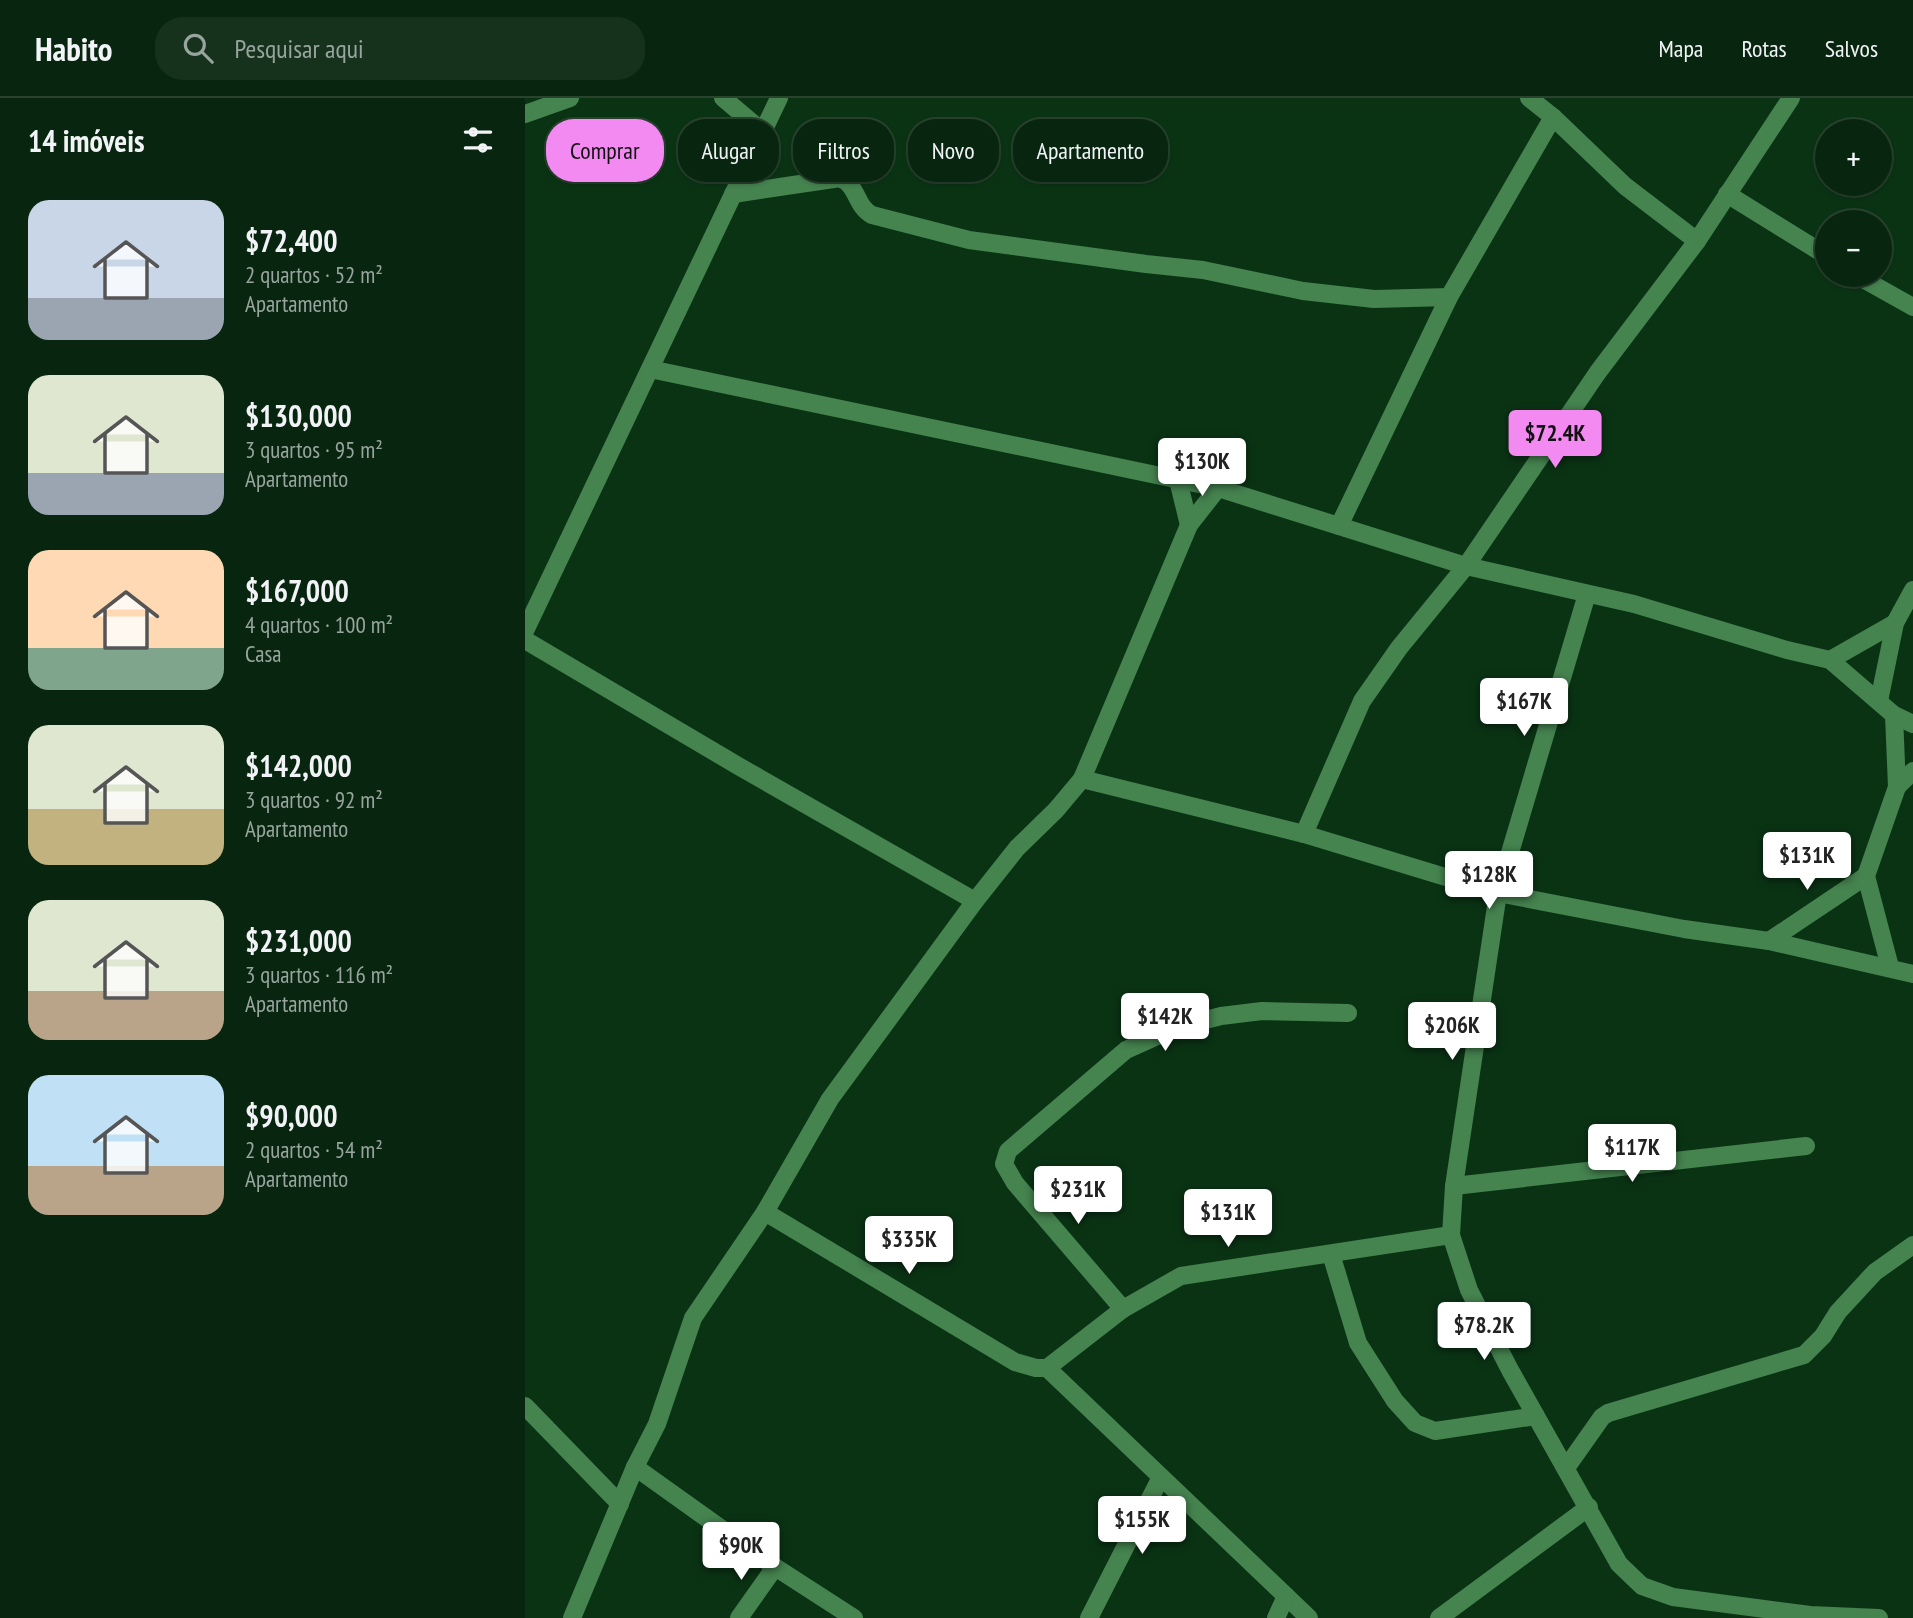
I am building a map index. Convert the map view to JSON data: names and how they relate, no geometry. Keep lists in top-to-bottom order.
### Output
{
  "page": {
    "header": "Habito",
    "search": "Pesquisar aqui",
    "nav": ["Mapa", "Rotas", "Salvos"],
    "heading": "14 imóveis",
    "map_buttons": ["+", "−"],
    "chip": [
      "Comprar",
      "Alugar",
      "Filtros",
      "Novo",
      "Apartamento"
    ],
    "list": [
      {
        "name": "$72,400",
        "note": "2 quartos · 52 m² · Apartamento"
      },
      {
        "name": "$130,000",
        "note": "3 quartos · 95 m² · Apartamento"
      },
      {
        "name": "$167,000",
        "note": "4 quartos · 100 m² · Casa"
      },
      {
        "name": "$142,000",
        "note": "3 quartos · 92 m² · Apartamento"
      },
      {
        "name": "$231,000",
        "note": "3 quartos · 116 m² · Apartamento"
      },
      {
        "name": "$90,000",
        "note": "2 quartos · 54 m² · Apartamento"
      }
    ],
    "price": [
      "$72.4K",
      "$130K",
      "$167K",
      "$131K",
      "$128K",
      "$142K",
      "$206K",
      "$117K",
      "$231K",
      "$131K",
      "$335K",
      "$78.2K",
      "$155K",
      "$90K"
    ]
  }
}
